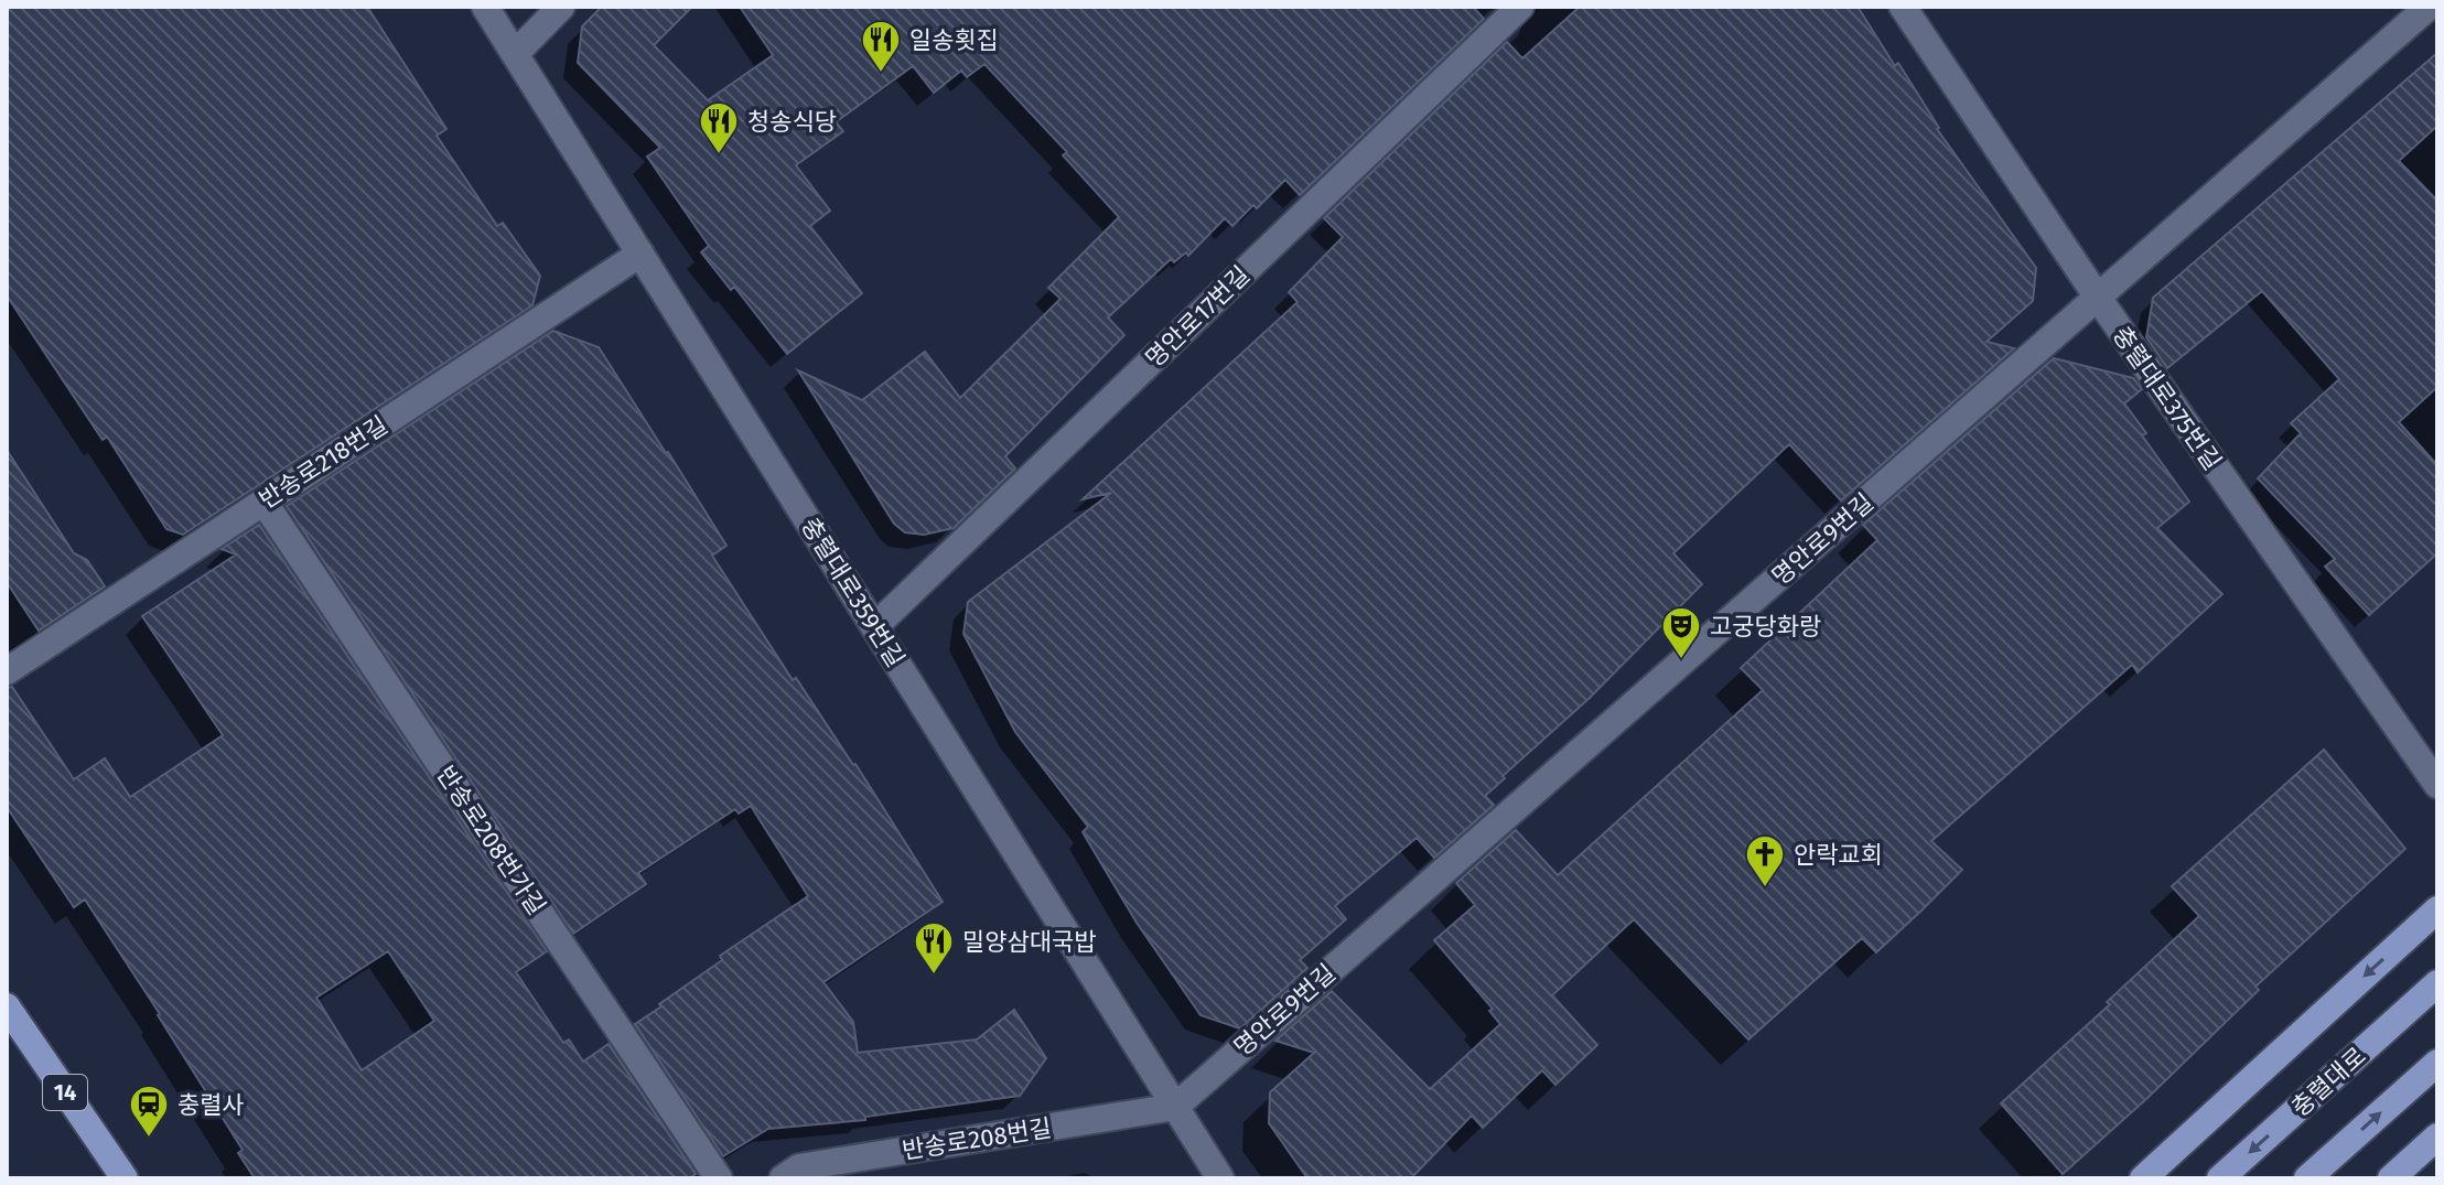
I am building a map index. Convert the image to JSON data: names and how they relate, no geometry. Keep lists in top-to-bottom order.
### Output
{
  "streets": {
    "main road": ["충렬대로", "14"],
    "street": [
      "명안로17번길",
      "충렬대로375번길",
      "반송로218번길",
      "명안로9번길",
      "충렬대로359번길",
      "반송로208번가길",
      "반송로208번길"
    ]
  },
  "crossings": [
    ["명안로17번길", "충렬대로359번길"],
    ["충렬대로375번길", "명안로9번길"],
    ["반송로218번길", "충렬대로359번길"],
    ["반송로218번길", "반송로208번가길"],
    ["명안로9번길", "충렬대로359번길"],
    ["명안로9번길", "반송로208번길"],
    ["충렬대로359번길", "반송로208번길"]
  ],
  "places": {
    "restaurant": ["일송횟집", "청송식당", "밀양삼대국밥"],
    "theatre": ["고궁당화랑"],
    "church": ["안락교회"],
    "station": ["충렬사"]
  }
}
